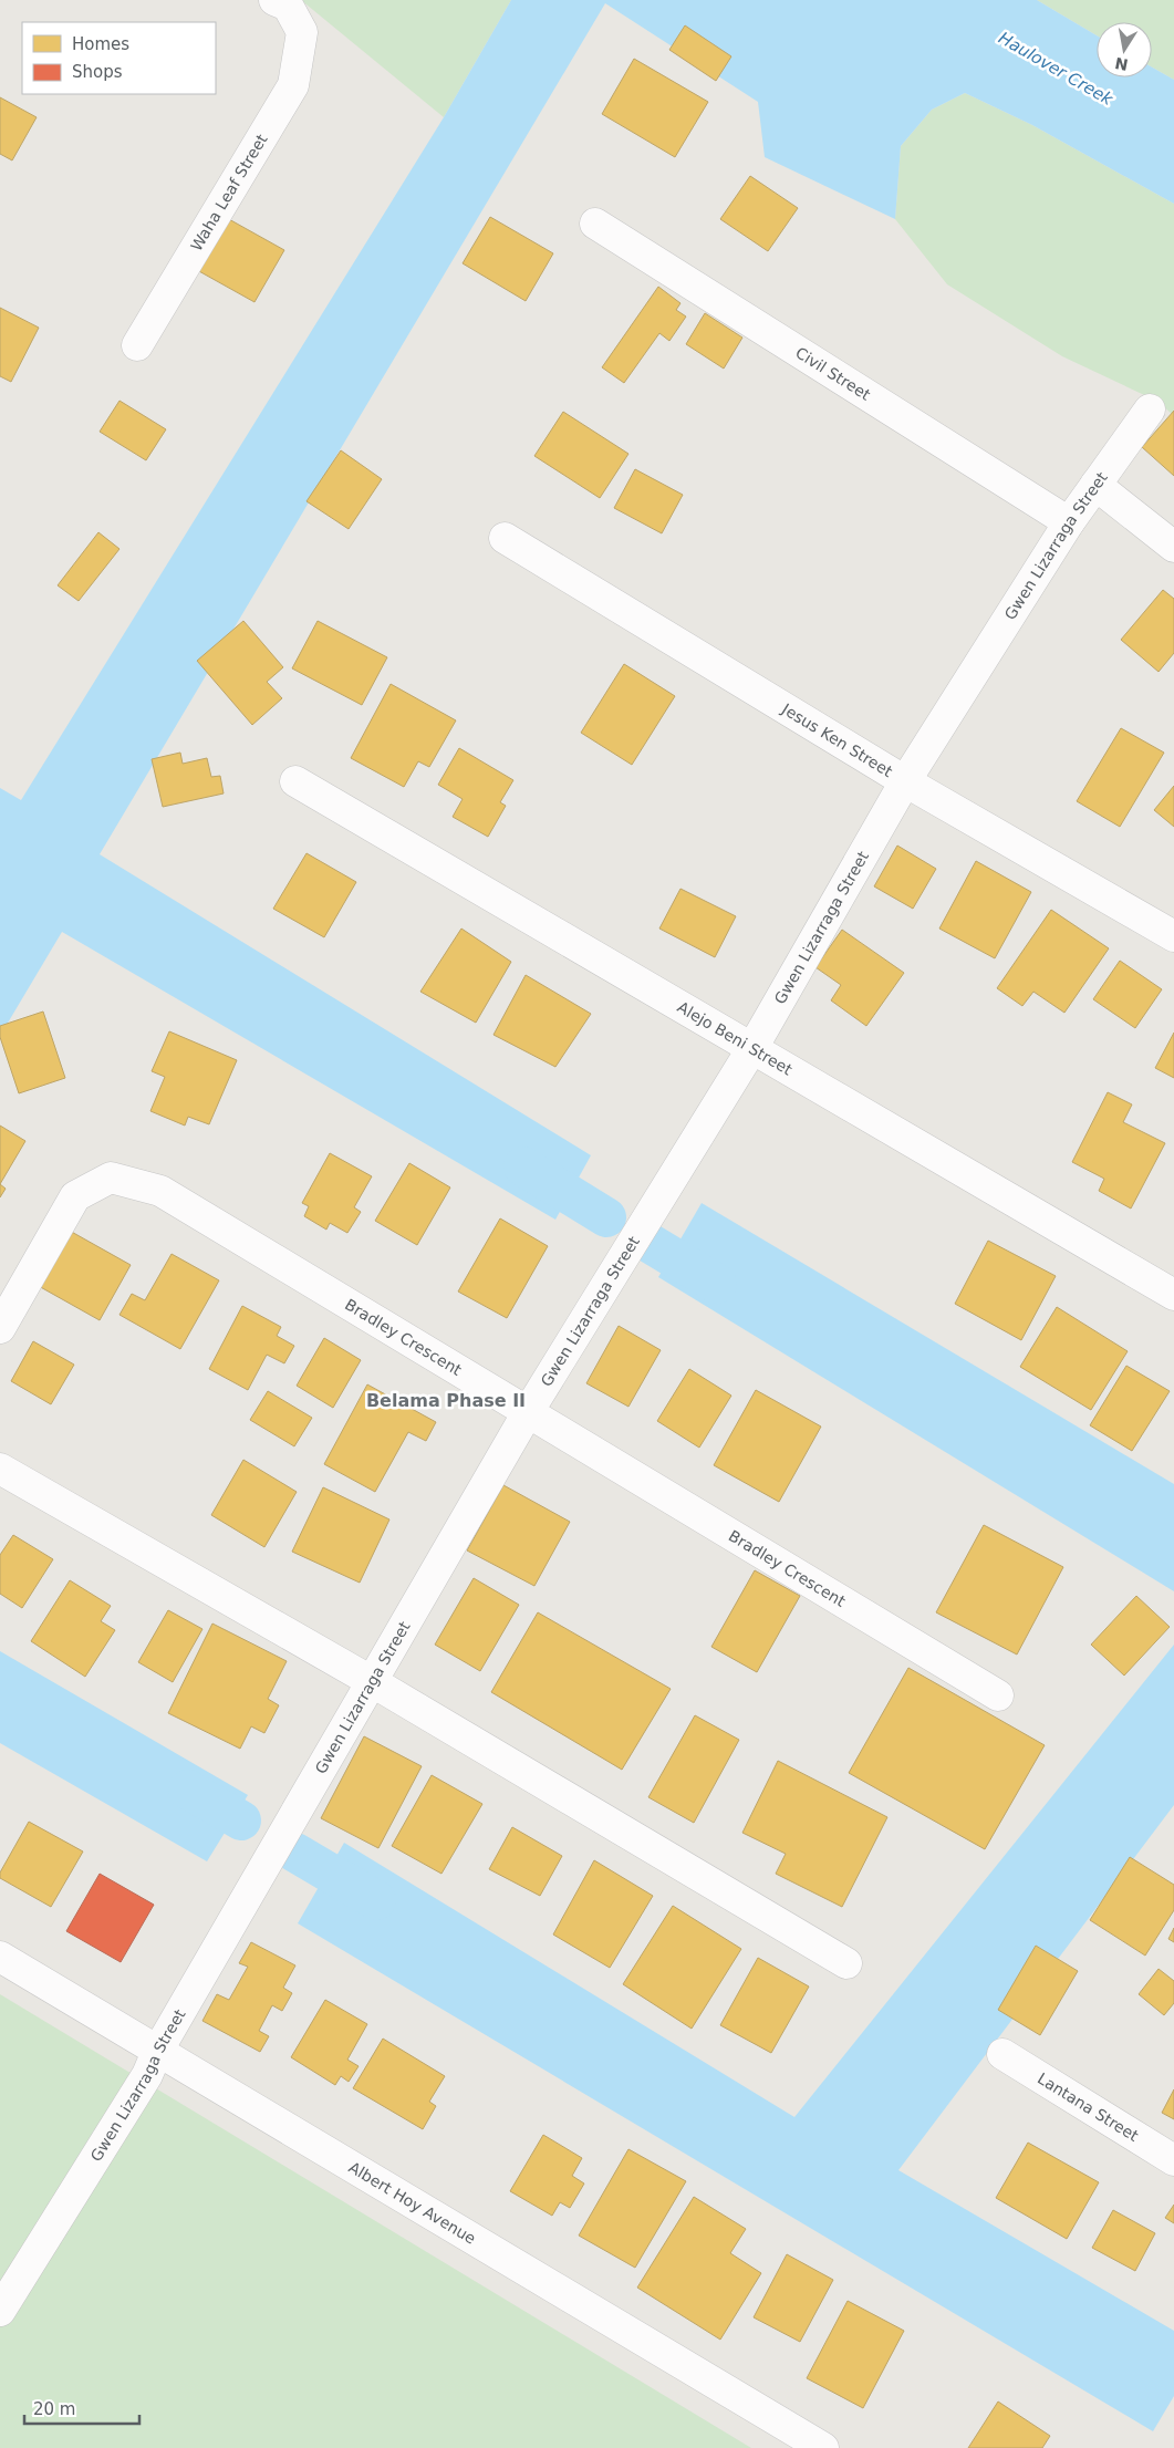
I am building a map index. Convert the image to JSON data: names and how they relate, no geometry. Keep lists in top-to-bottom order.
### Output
{
  "streets": {
    "street": [
      "Waha Leaf Street",
      "Civil Street",
      "Gwen Lizarraga Street",
      "Jesus Ken Street",
      "Alejo Beni Street",
      "Bradley Crescent",
      "Lantana Street",
      "Albert Hoy Avenue"
    ]
  },
  "crossings": [
    ["Civil Street", "Gwen Lizarraga Street"],
    ["Gwen Lizarraga Street", "Jesus Ken Street"],
    ["Gwen Lizarraga Street", "Alejo Beni Street"],
    ["Gwen Lizarraga Street", "Bradley Crescent"],
    ["Gwen Lizarraga Street", "Albert Hoy Avenue"]
  ],
  "districts": ["Belama Phase II"],
  "water": ["Haulover Creek"],
  "legend": ["Homes", "Shops"],
  "scale_bar": "20 m",
  "north": "bottom"
}
